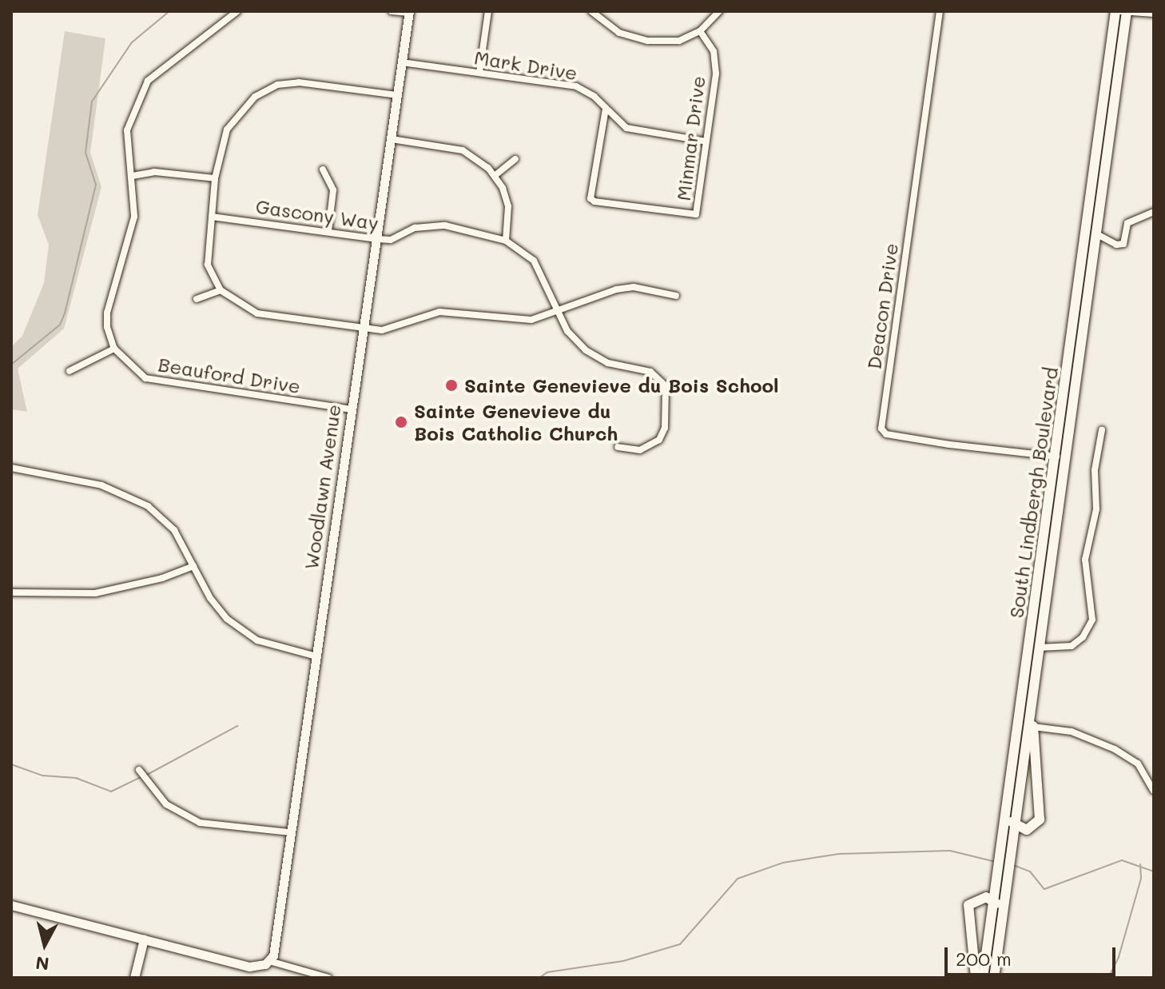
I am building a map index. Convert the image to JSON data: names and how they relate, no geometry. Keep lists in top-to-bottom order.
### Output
{
  "streets": {
    "main road": ["South Lindbergh Boulevard"],
    "street": [
      "Mark Drive",
      "Minmar Drive",
      "Gascony Way",
      "Deacon Drive",
      "Beauford Drive",
      "Woodlawn Avenue"
    ]
  },
  "crossings": [
    ["Mark Drive", "Minmar Drive"],
    ["Mark Drive", "Woodlawn Avenue"],
    ["Gascony Way", "Woodlawn Avenue"],
    ["Deacon Drive", "South Lindbergh Boulevard"],
    ["Beauford Drive", "Woodlawn Avenue"]
  ],
  "places": ["Sainte Genevieve du Bois School", "Sainte Genevieve du Bois Catholic Church"],
  "scale_bar": "200 m",
  "north": "bottom"
}
